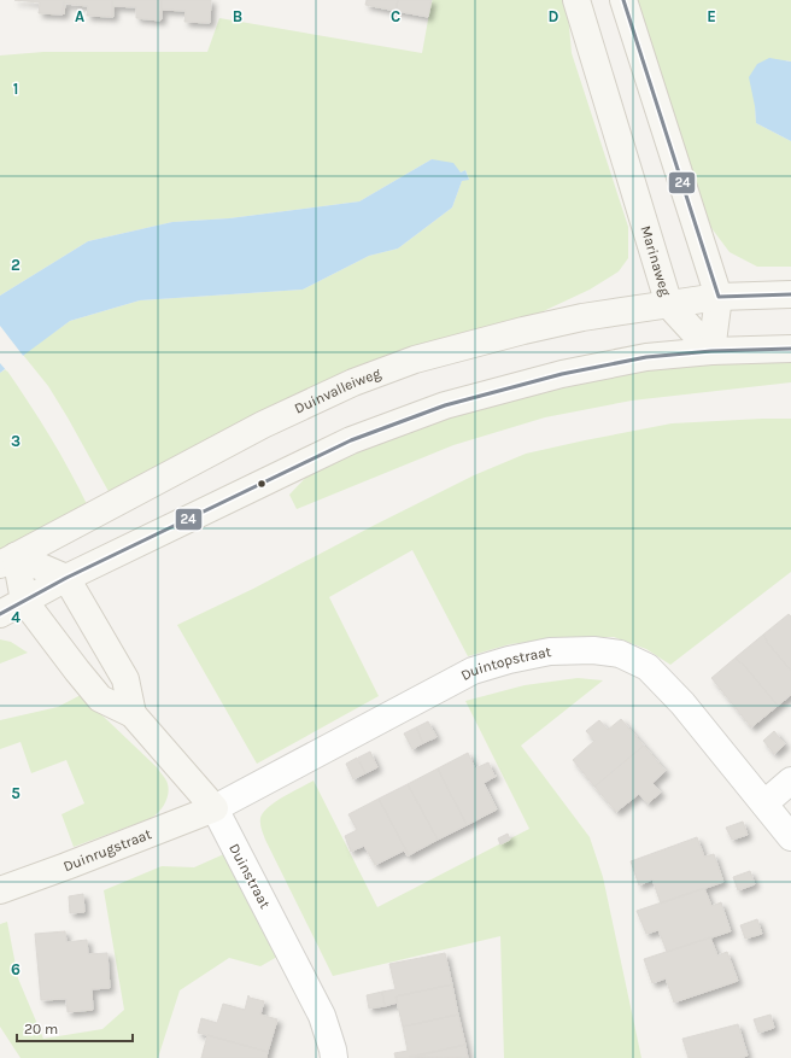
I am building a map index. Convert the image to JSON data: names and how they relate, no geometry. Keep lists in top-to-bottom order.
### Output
{
  "streets": {
    "street": [
      "Marinaweg",
      "Duinvalleiweg",
      "Duintopstraat",
      "Duinrugstraat",
      "Duinstraat"
    ]
  },
  "crossings": [
    ["Marinaweg", "Duinvalleiweg"],
    ["Duinvalleiweg", "Duinstraat"],
    ["Duintopstraat", "Duinrugstraat"],
    ["Duintopstraat", "Duinstraat"],
    ["Duinrugstraat", "Duinstraat"]
  ],
  "lines": ["transit line 24"],
  "scale_bar": "20 m",
  "grid": {
    "columns": [
      "A",
      "B",
      "C",
      "D",
      "E"
    ],
    "rows": [
      "1",
      "2",
      "3",
      "4",
      "5",
      "6"
    ]
  }
}
